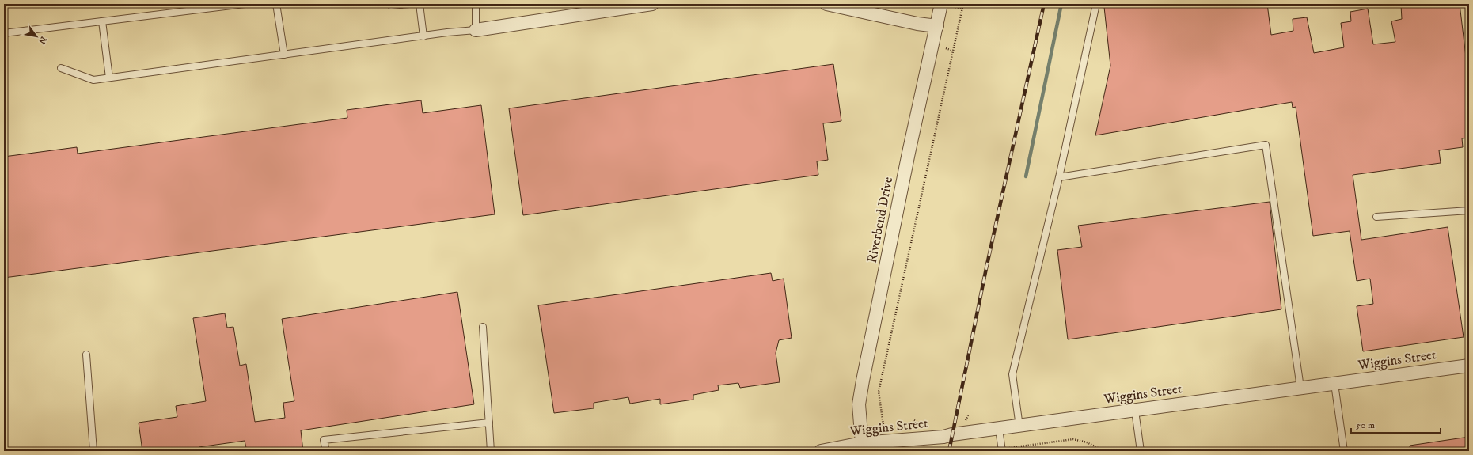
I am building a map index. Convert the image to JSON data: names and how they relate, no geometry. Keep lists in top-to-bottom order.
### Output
{
  "streets": {
    "street": ["Riverbend Drive", "Wiggins Street"]
  },
  "crossings": [
    ["Riverbend Drive", "Wiggins Street"]
  ],
  "scale_bar": "50 m",
  "north": "bottom right"
}
